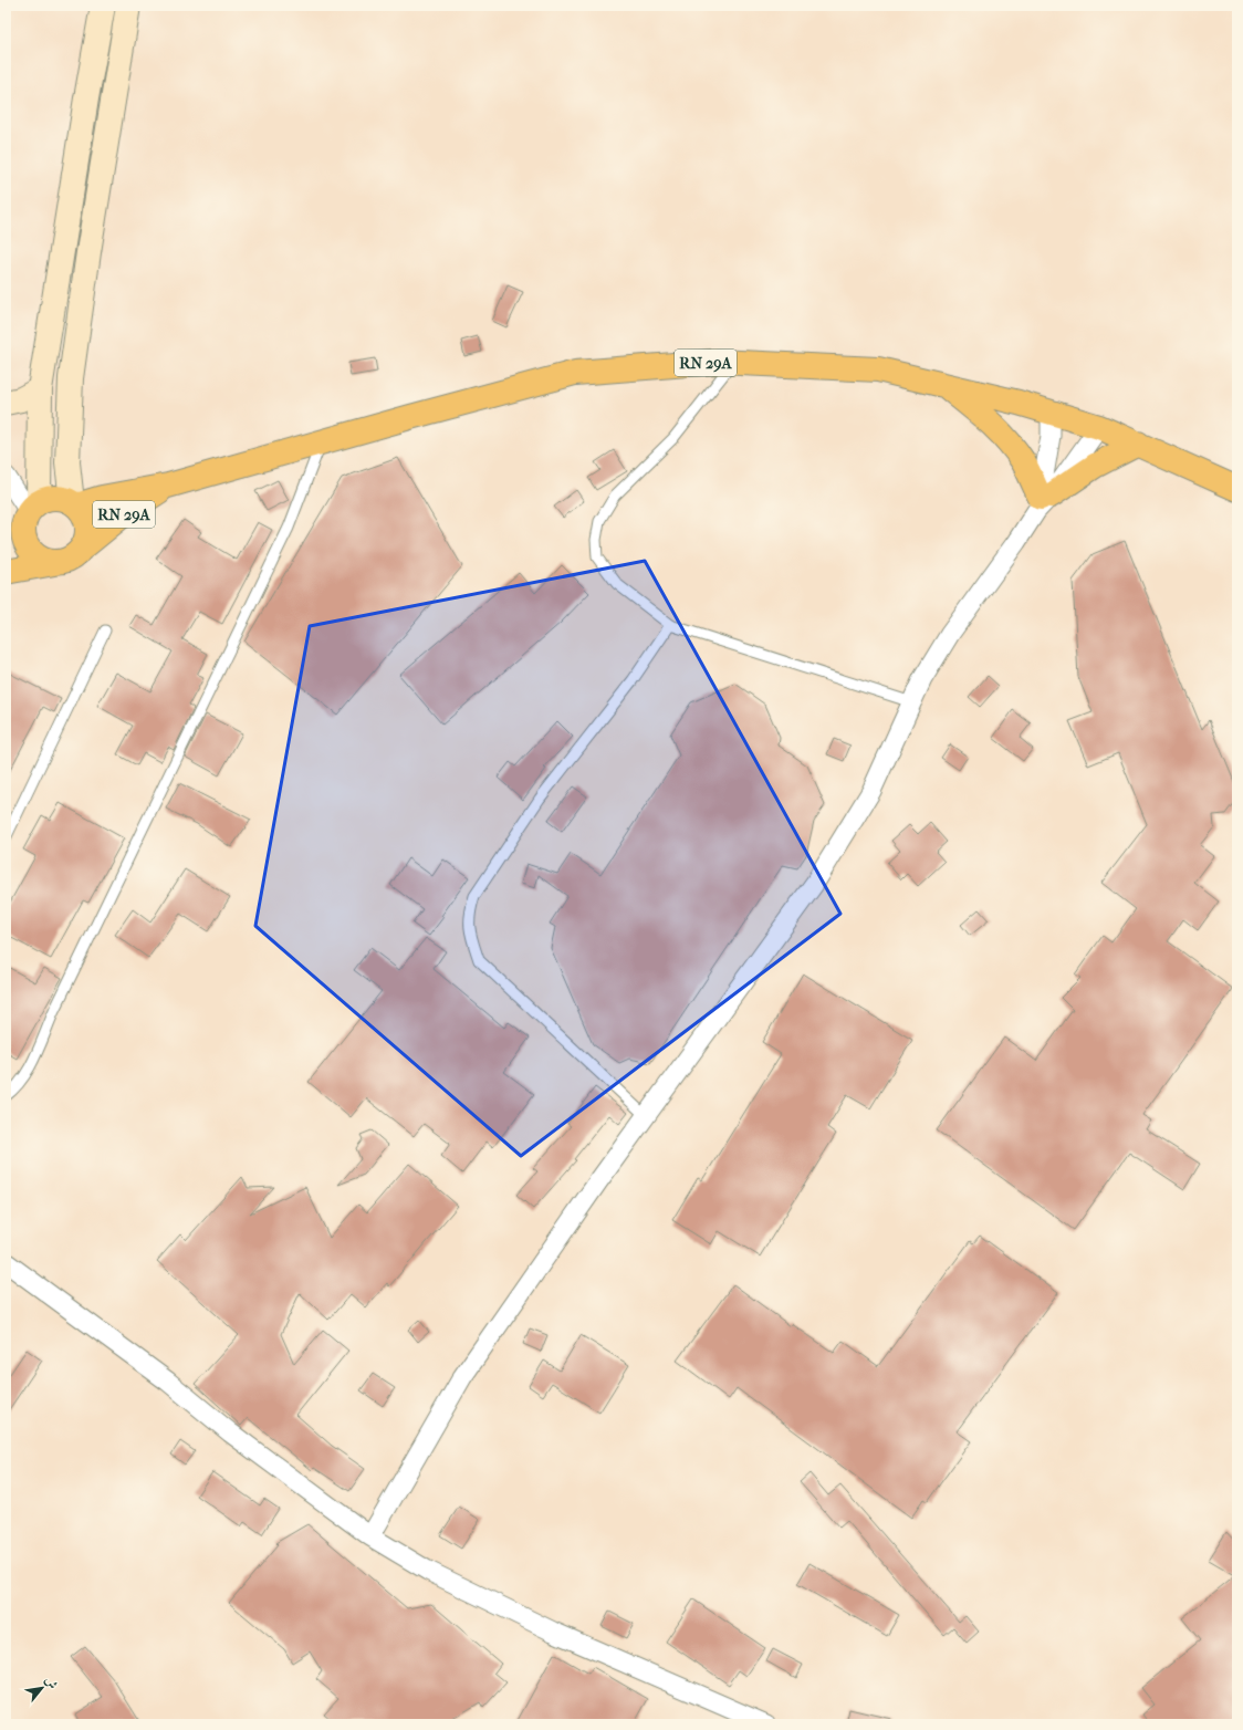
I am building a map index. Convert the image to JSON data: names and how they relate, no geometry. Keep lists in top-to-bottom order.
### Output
{
  "streets": {
    "main road": ["RN 29A"]
  },
  "north": "top right"
}
